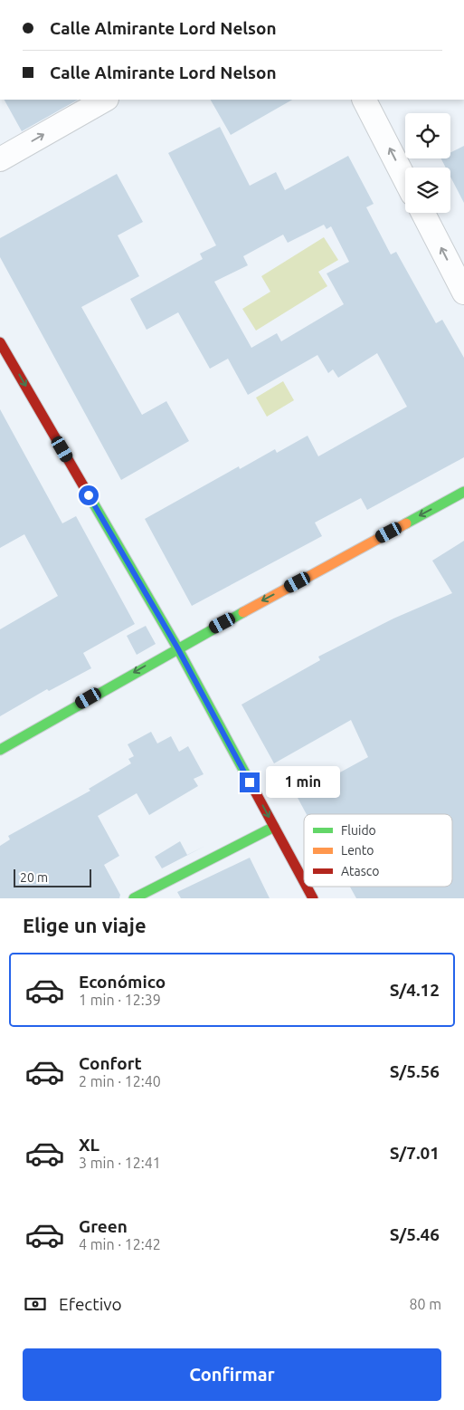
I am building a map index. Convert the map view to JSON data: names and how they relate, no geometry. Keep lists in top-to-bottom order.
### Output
{
  "legend": ["Fluido", "Lento", "Atasco"],
  "scale_bar": "20 m",
  "page": {
    "banner": ["Calle Almirante Lord Nelson", "Calle Almirante Lord Nelson"],
    "bubble": "1 min",
    "scale": "20 m",
    "heading": "Elige un viaje",
    "list": [
      {
        "name": "Económico",
        "note": "1 min · 12:39",
        "value": "S/4.12"
      },
      {
        "name": "Confort",
        "note": "2 min · 12:40",
        "value": "S/5.56"
      },
      {
        "name": "XL",
        "note": "3 min · 12:41",
        "value": "S/7.01"
      },
      {
        "name": "Green",
        "note": "4 min · 12:42",
        "value": "S/5.46"
      }
    ],
    "pay": ["Efectivo", "80 m"],
    "buttons": "Confirmar"
  }
}
